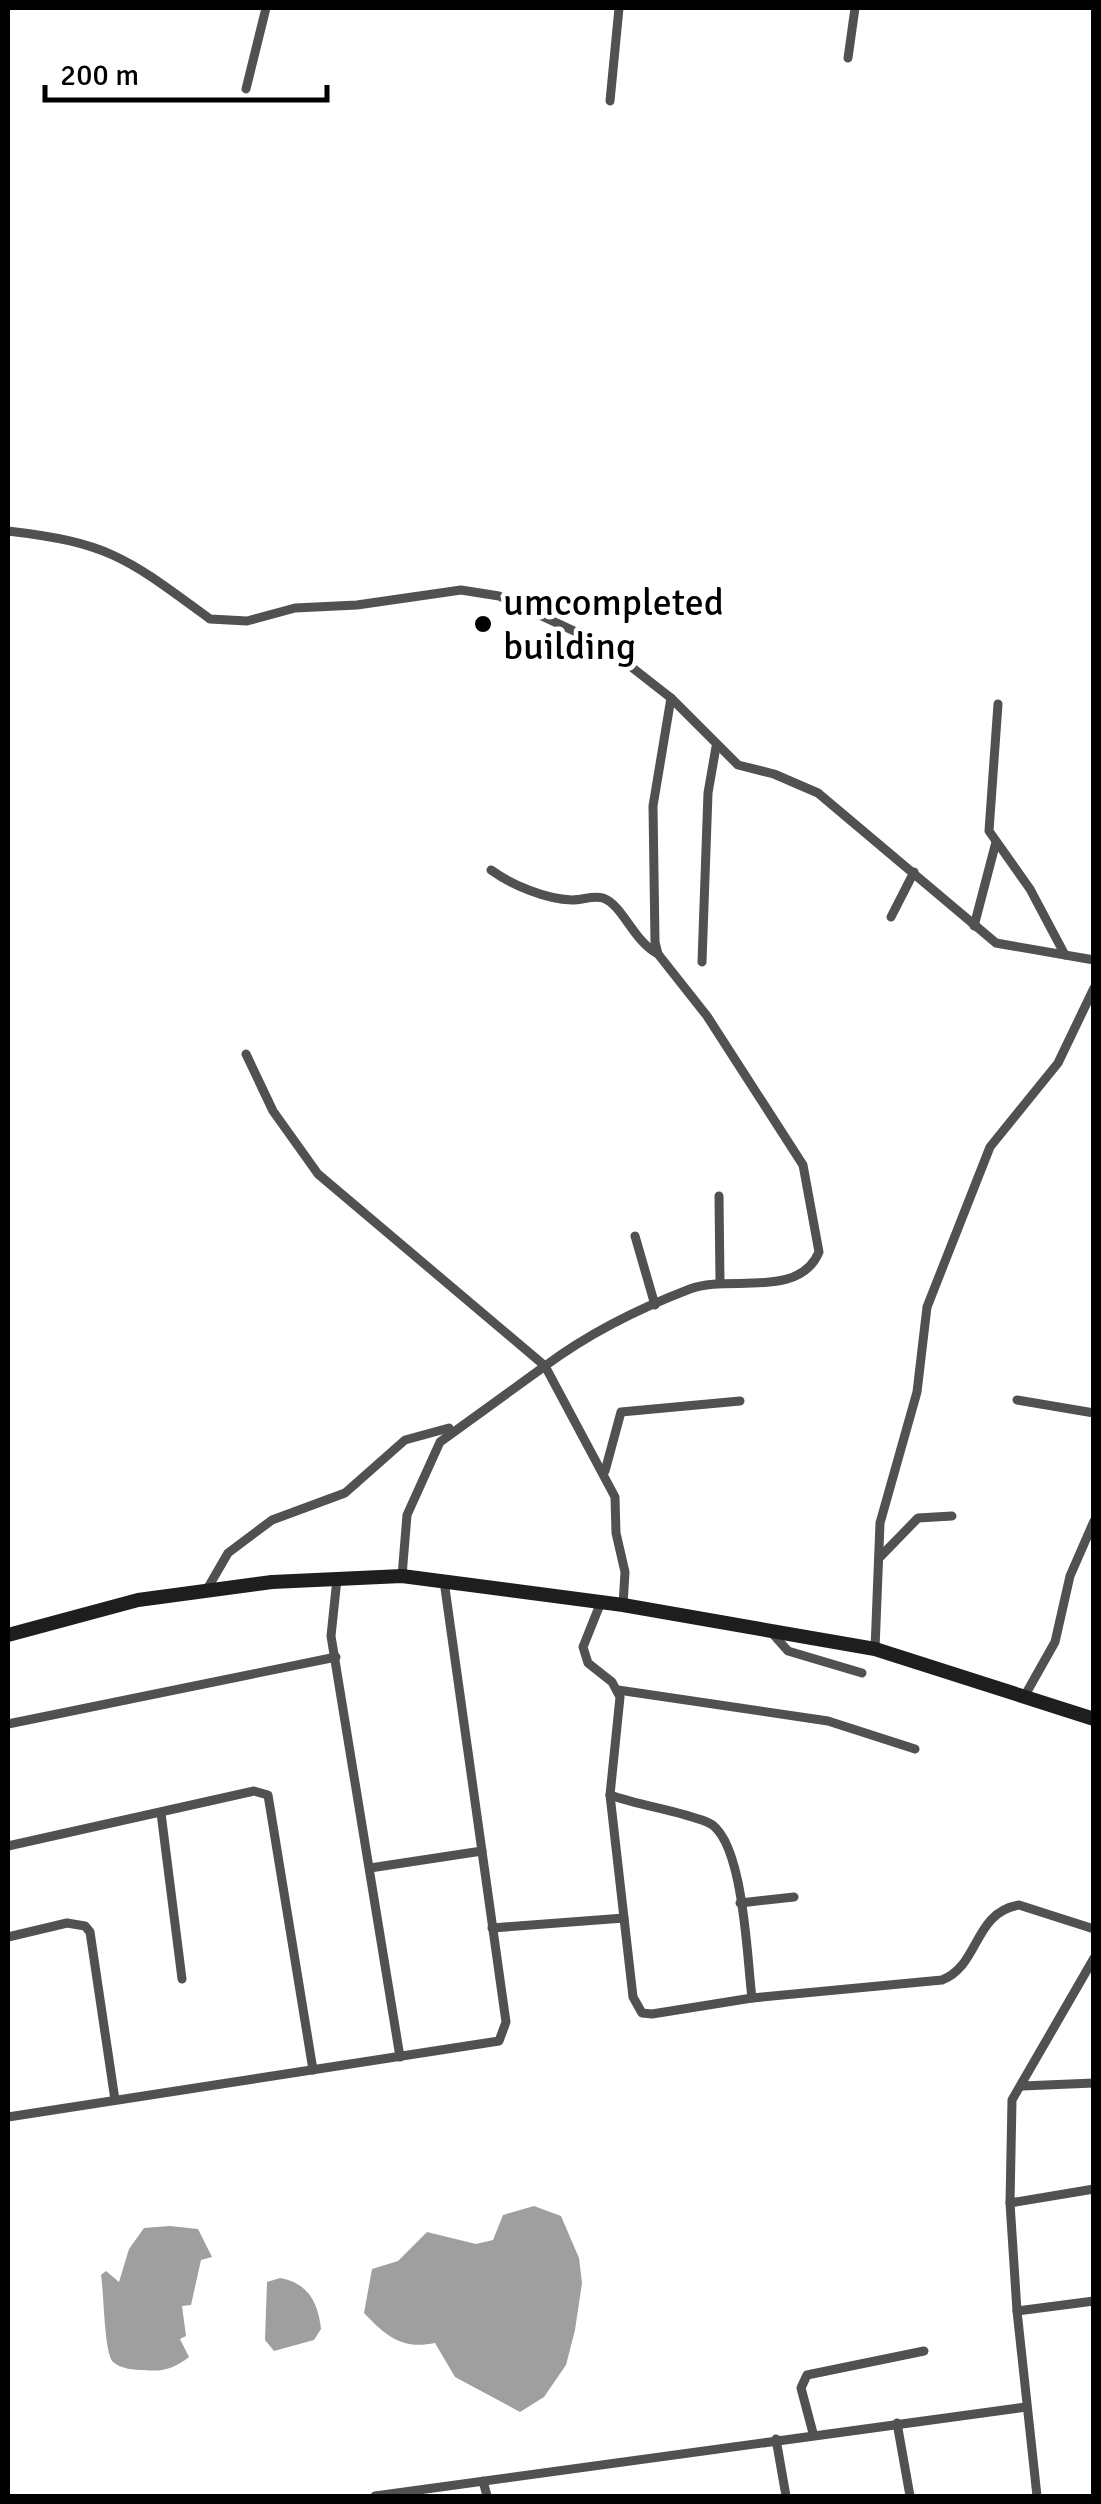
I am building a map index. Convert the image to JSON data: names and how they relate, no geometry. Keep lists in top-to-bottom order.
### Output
{
  "places": ["umcompleted building"],
  "scale_bar": "200 m"
}
